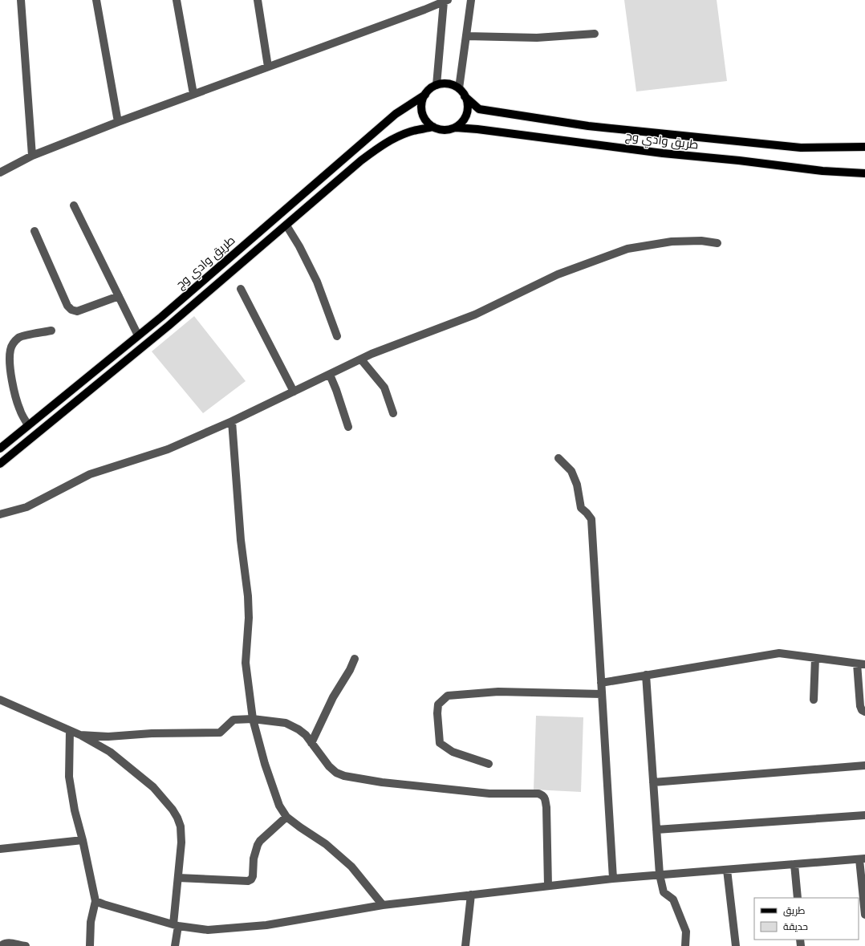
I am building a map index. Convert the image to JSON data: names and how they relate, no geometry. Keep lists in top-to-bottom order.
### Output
{
  "streets": {
    "main road": ["طريق وادي وج"]
  },
  "legend": ["طريق", "حديقة"]
}
